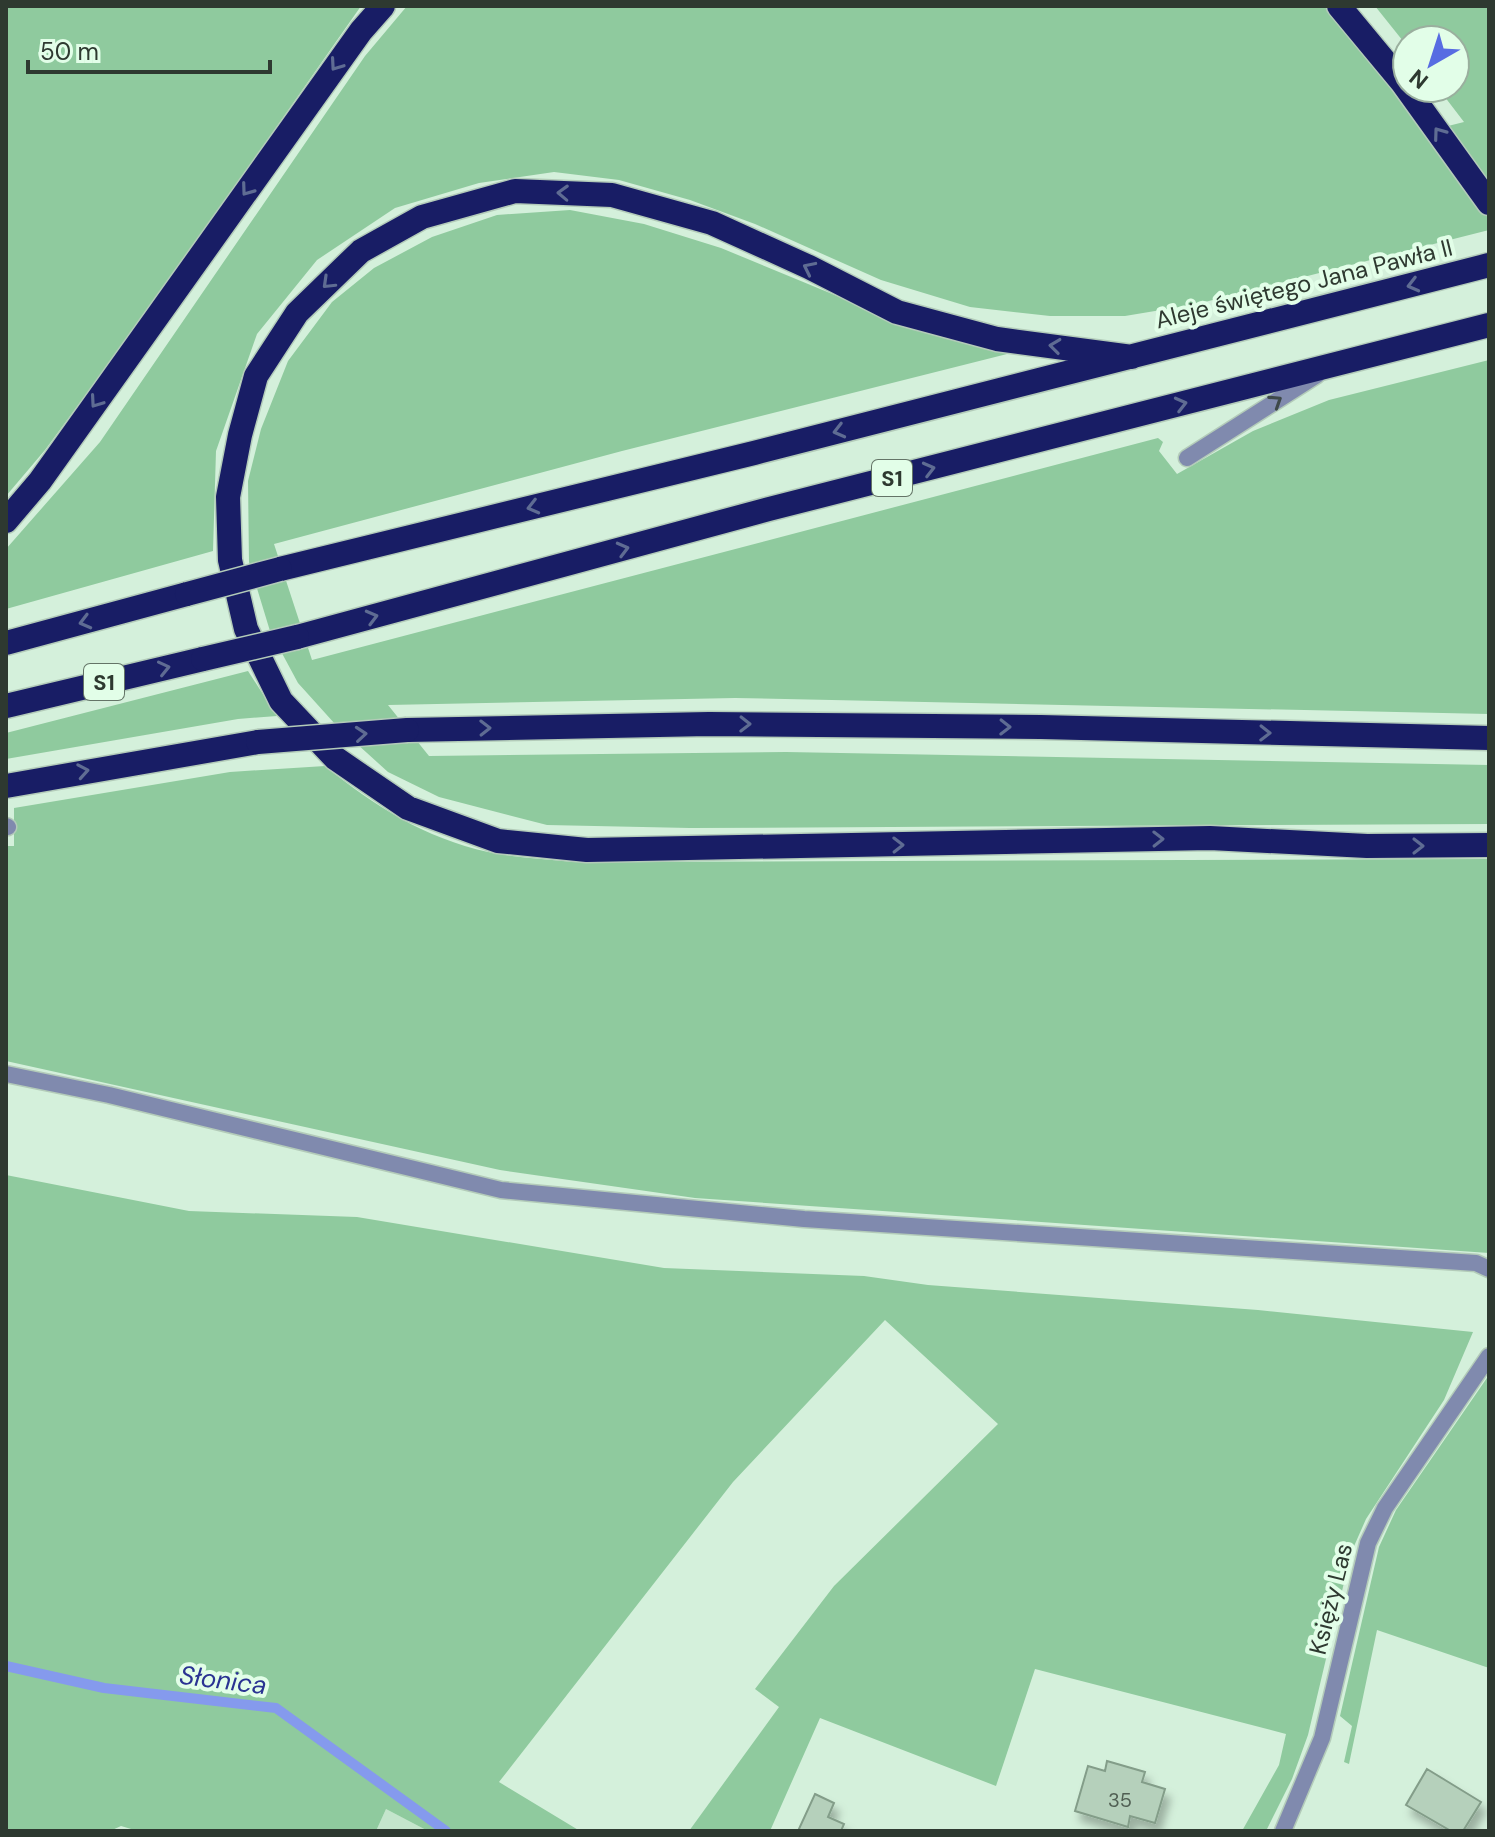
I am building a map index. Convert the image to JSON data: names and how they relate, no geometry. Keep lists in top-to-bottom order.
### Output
{
  "streets": {
    "highway": ["Aleje świętego Jana Pawła II", "S1"],
    "street": ["Księży Las"]
  },
  "crossings": [
    ["Aleje świętego Jana Pawła II", "S1"]
  ],
  "water": ["Słonica"],
  "house_numbers": ["35"],
  "scale_bar": "50 m",
  "north": "bottom left"
}
